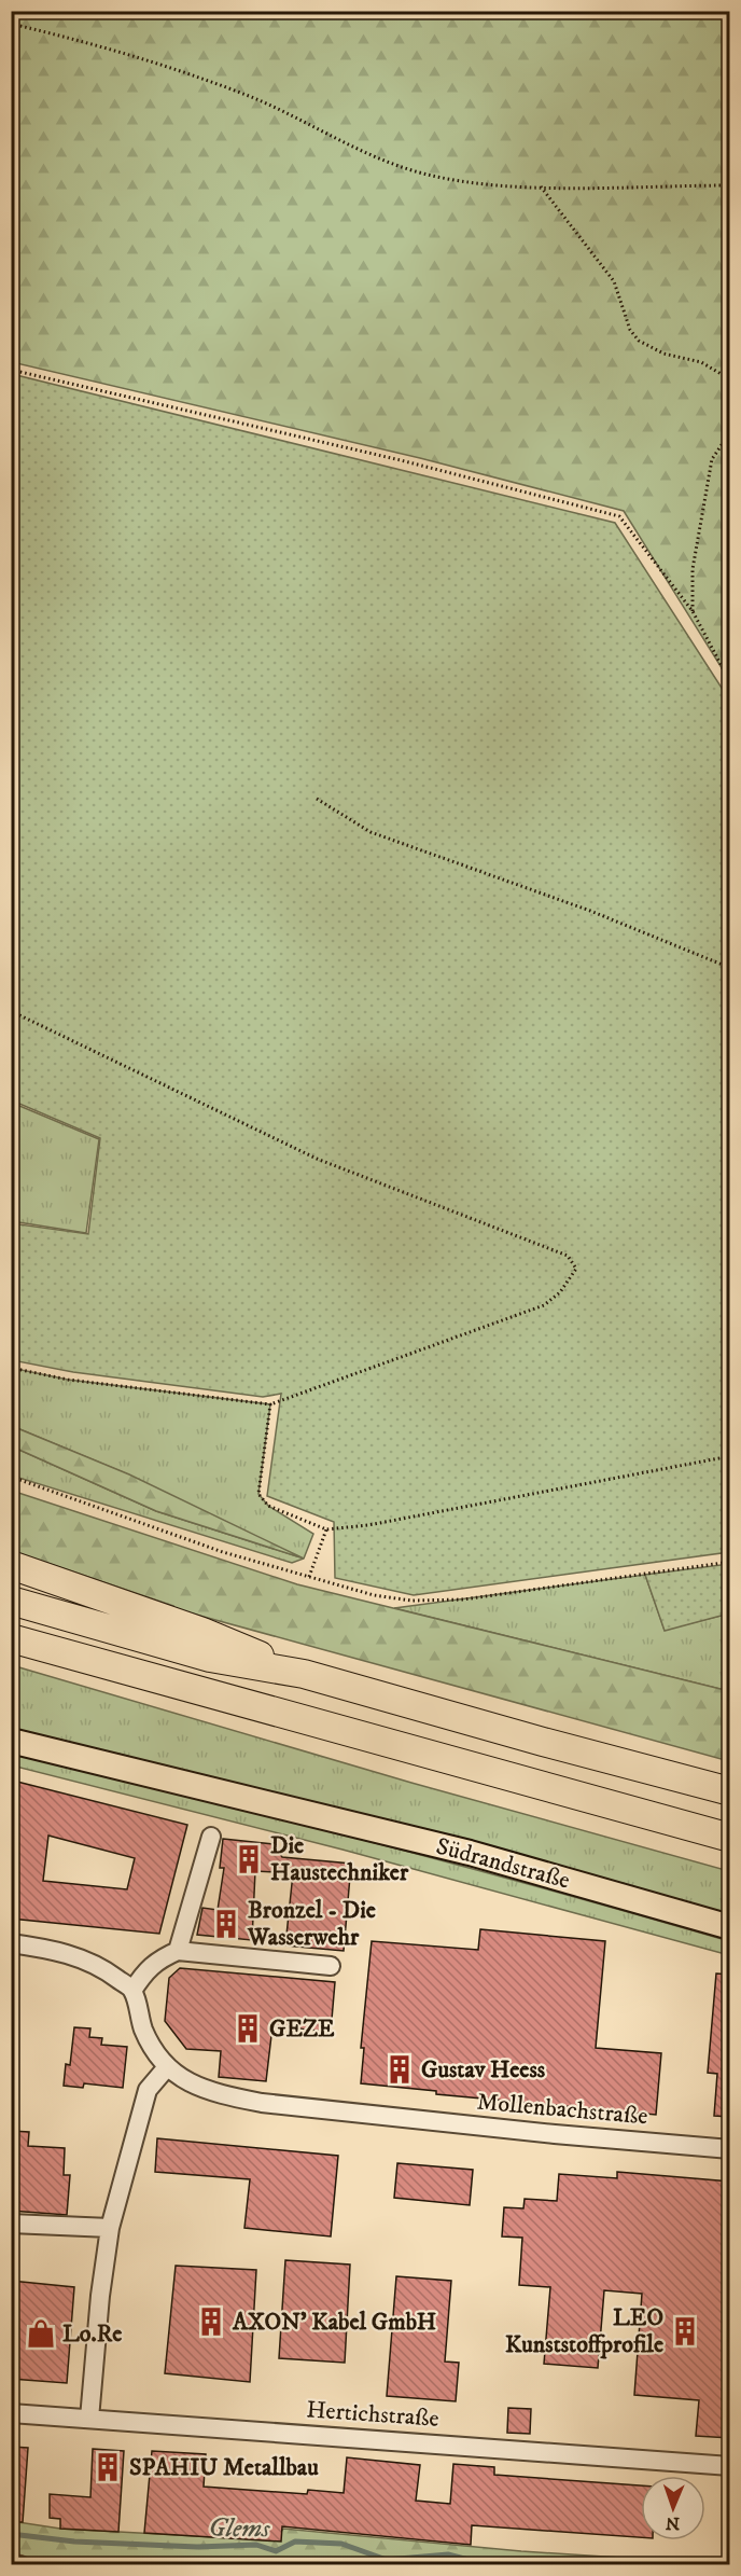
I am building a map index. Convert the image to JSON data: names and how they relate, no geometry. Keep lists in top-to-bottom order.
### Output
{
  "streets": {
    "main road": ["Südrandstraße"],
    "street": ["Mollenbachstraße", "Hertichstraße"]
  },
  "water": ["Glems"],
  "places": {
    "building": [
      "Die Haustechniker",
      "Bronzel - Die Wasserwehr",
      "GEZE",
      "Gustav Heess",
      "AXON’ Kabel GmbH",
      "LEO Kunststoffprofile",
      "SPAHIU Metallbau"
    ],
    "shop": ["Lo.Re"]
  },
  "north": "bottom"
}
